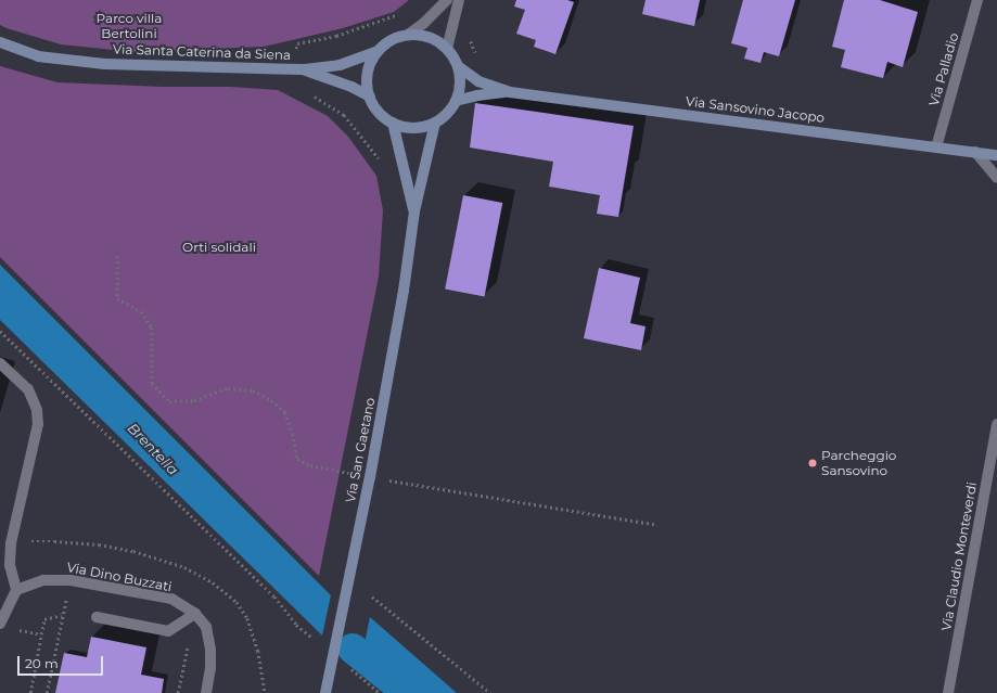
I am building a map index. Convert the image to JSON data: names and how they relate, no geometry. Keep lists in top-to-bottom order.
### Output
{
  "streets": {
    "street": [
      "Via Santa Caterina da Siena",
      "Via Palladio",
      "Via Sansovino Jacopo",
      "Via San Gaetano",
      "Via Claudio Monteverdi",
      "Via Dino Buzzati"
    ]
  },
  "crossings": [
    ["Via Santa Caterina da Siena", "Via Sansovino Jacopo"],
    ["Via Santa Caterina da Siena", "Via San Gaetano"],
    ["Via Palladio", "Via Sansovino Jacopo"],
    ["Via Sansovino Jacopo", "Via San Gaetano"]
  ],
  "water": ["Brentella"],
  "parks": ["Parco villa Bertolini", "Orti solidali"],
  "places": ["Parcheggio Sansovino"],
  "scale_bar": "20 m"
}
